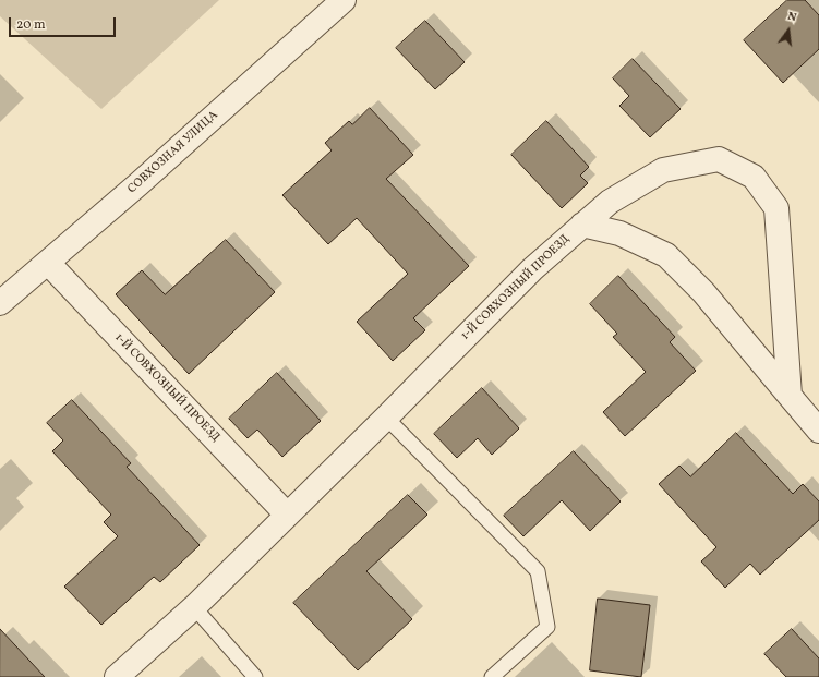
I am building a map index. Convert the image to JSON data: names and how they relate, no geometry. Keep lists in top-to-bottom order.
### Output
{
  "streets": {
    "street": ["СОВХОЗНАЯ УЛИЦА", "1-Й СОВХОЗНЫЙ ПРОЕЗД"]
  },
  "crossings": [
    ["СОВХОЗНАЯ УЛИЦА", "1-Й СОВХОЗНЫЙ ПРОЕЗД"]
  ],
  "scale_bar": "20 m",
  "north": "top"
}
